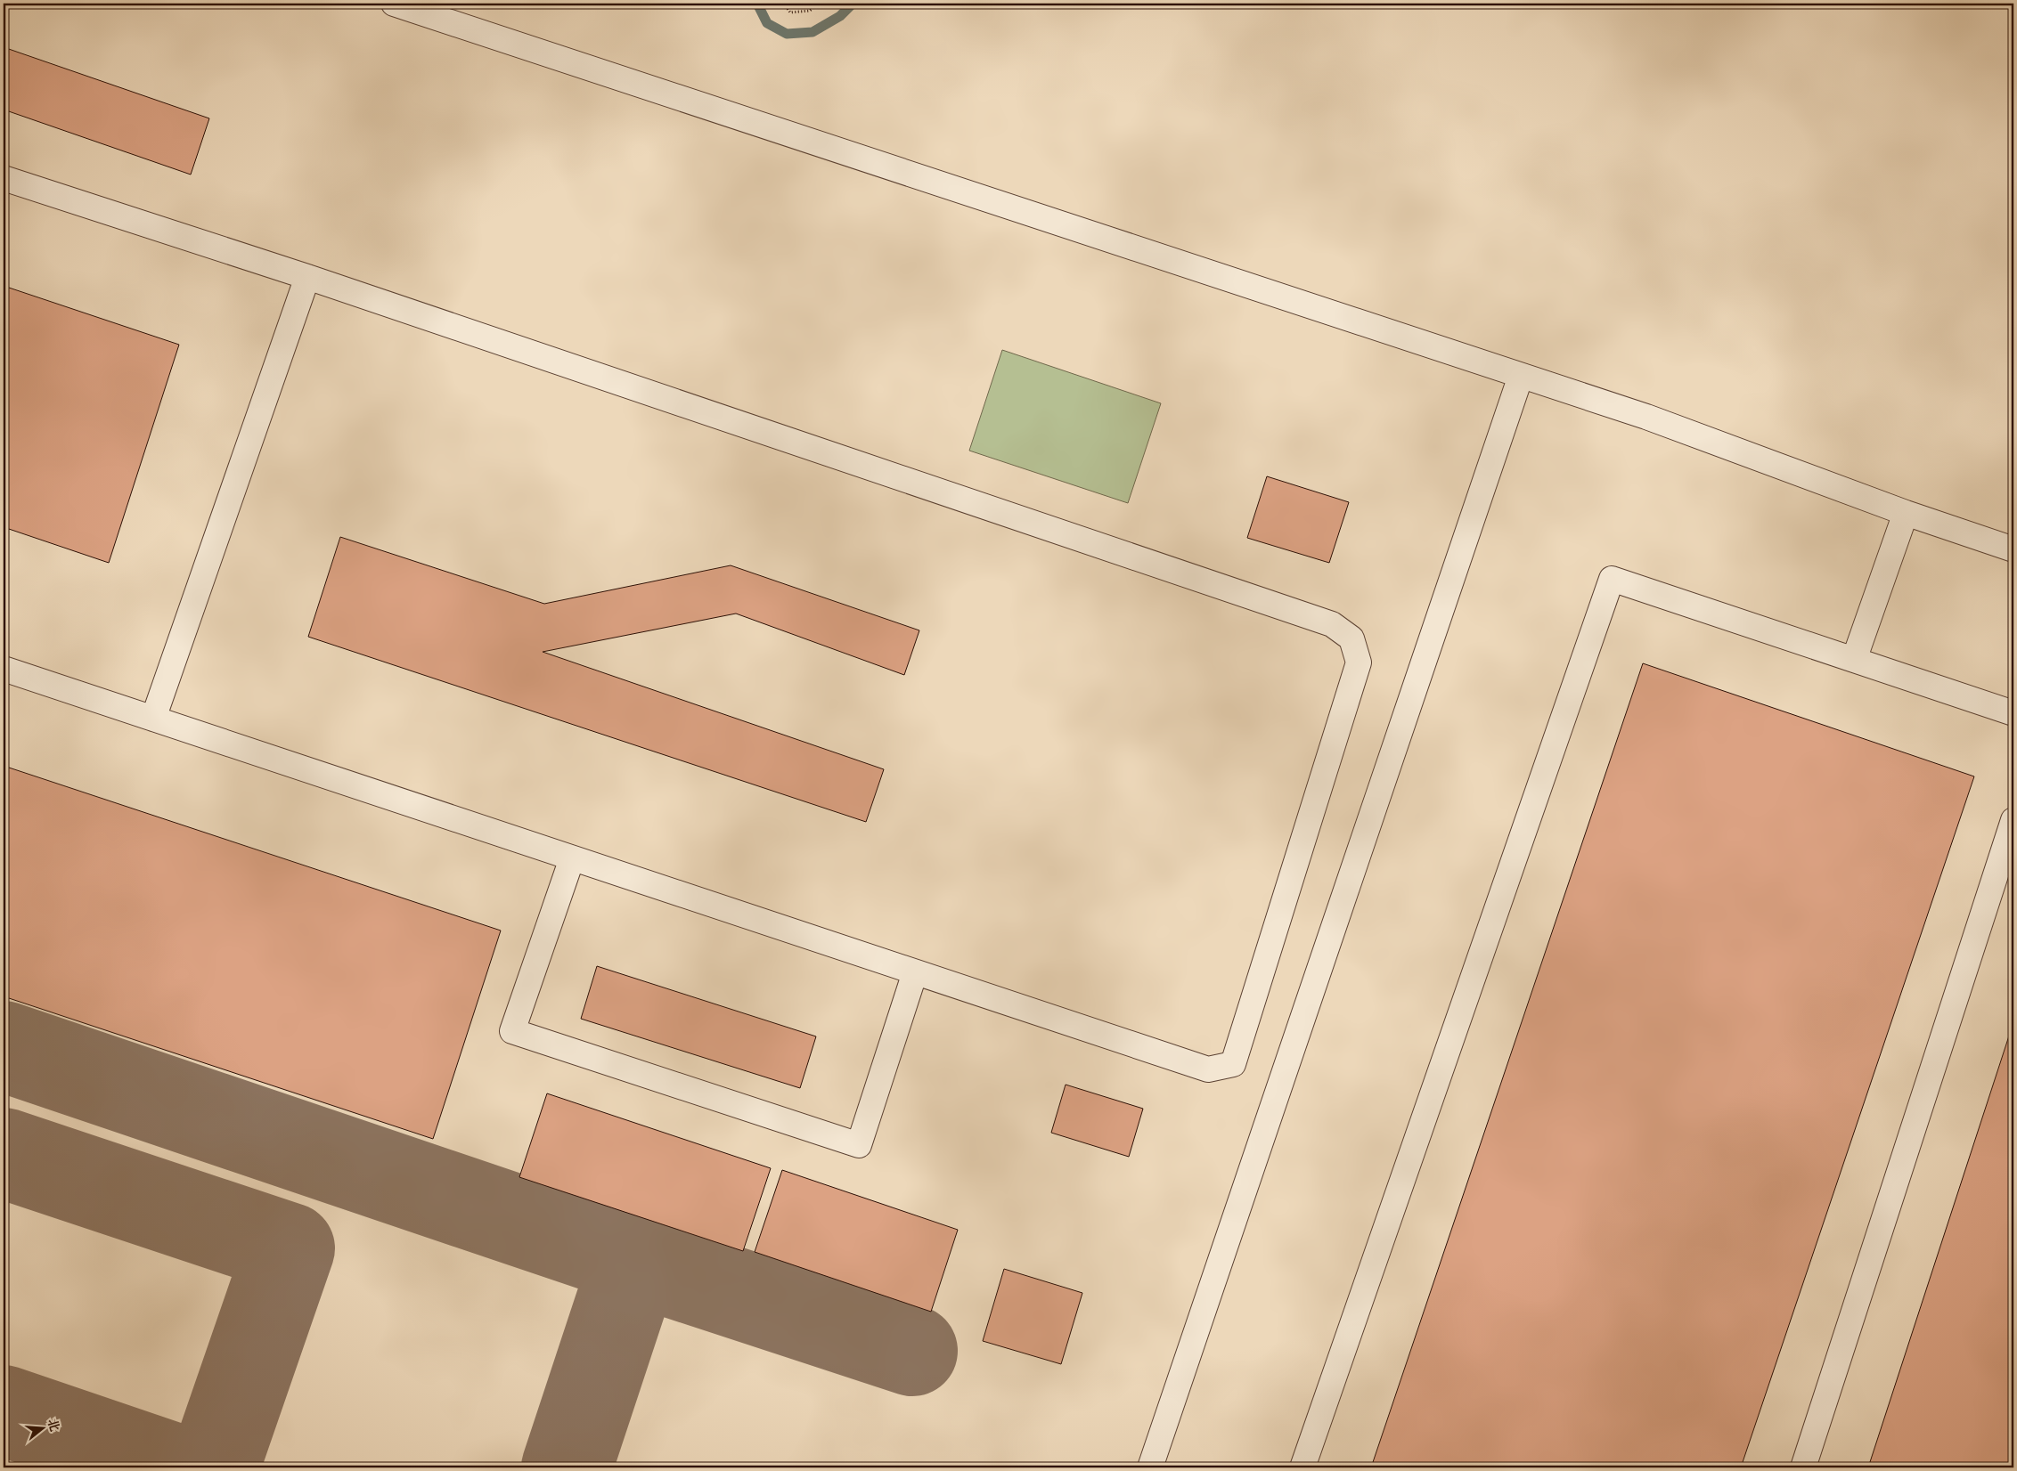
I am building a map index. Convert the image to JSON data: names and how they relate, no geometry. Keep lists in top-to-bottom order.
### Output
{
  "north": "right"
}
